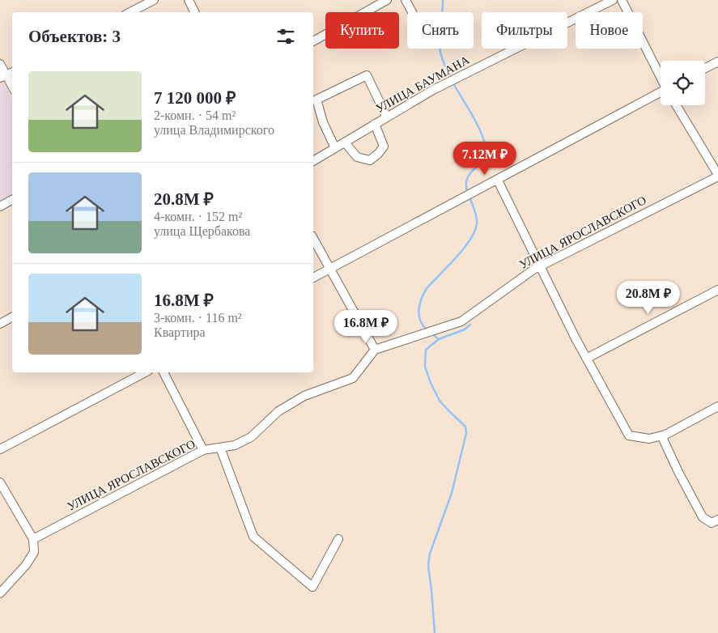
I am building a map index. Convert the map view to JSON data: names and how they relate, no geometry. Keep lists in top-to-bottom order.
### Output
{
  "streets": {
    "street": ["УЛИЦА БАУМАНА", "УЛИЦА ЯРОСЛАВСКОГО"]
  },
  "page": {
    "chip": [
      "Купить",
      "Снять",
      "Фильтры",
      "Новое"
    ],
    "heading": "Объектов: 3",
    "list": [
      {
        "name": "7 120 000 ₽",
        "note": "2-комн. · 54 m² · улица Владимирского"
      },
      {
        "name": "20.8M ₽",
        "note": "4-комн. · 152 m² · улица Щербакова"
      },
      {
        "name": "16.8M ₽",
        "note": "3-комн. · 116 m² · Квартира"
      }
    ],
    "price": ["7.12M ₽", "20.8M ₽", "16.8M ₽"]
  }
}
